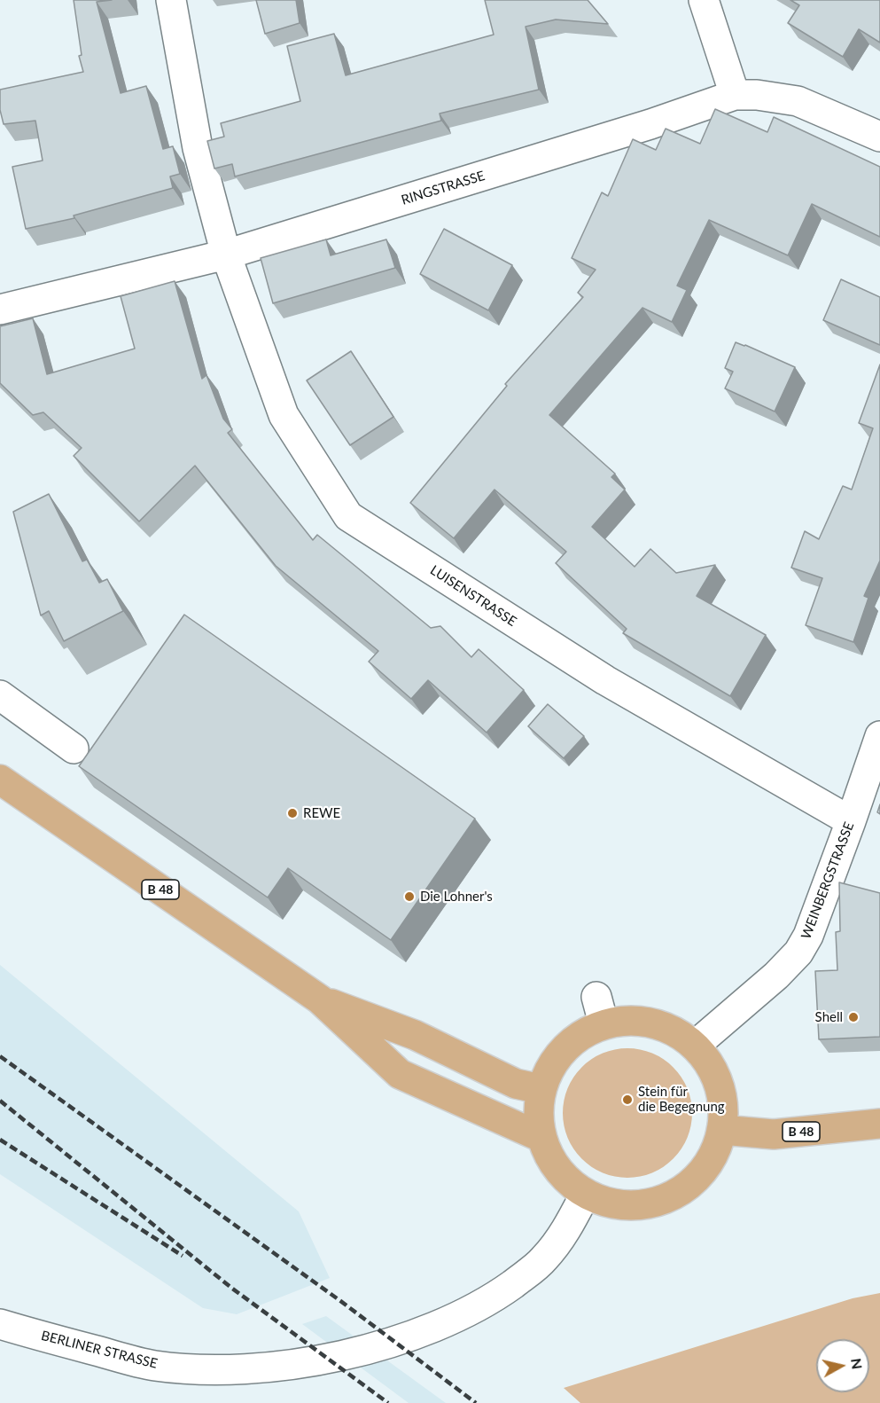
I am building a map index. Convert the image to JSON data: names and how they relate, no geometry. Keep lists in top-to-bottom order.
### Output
{
  "streets": {
    "main road": ["B 48"],
    "street": [
      "RINGSTRASSE",
      "LUISENSTRASSE",
      "WEINBERGSTRASSE",
      "BERLINER STRASSE"
    ]
  },
  "crossings": [
    ["RINGSTRASSE", "LUISENSTRASSE"],
    ["LUISENSTRASSE", "WEINBERGSTRASSE"],
    ["WEINBERGSTRASSE", "B 48"],
    ["WEINBERGSTRASSE", "BERLINER STRASSE"],
    ["B 48", "BERLINER STRASSE"]
  ],
  "places": [
    "REWE",
    "Die Lohner's",
    "Shell",
    "Stein für die Begegnung"
  ],
  "north": "right"
}
